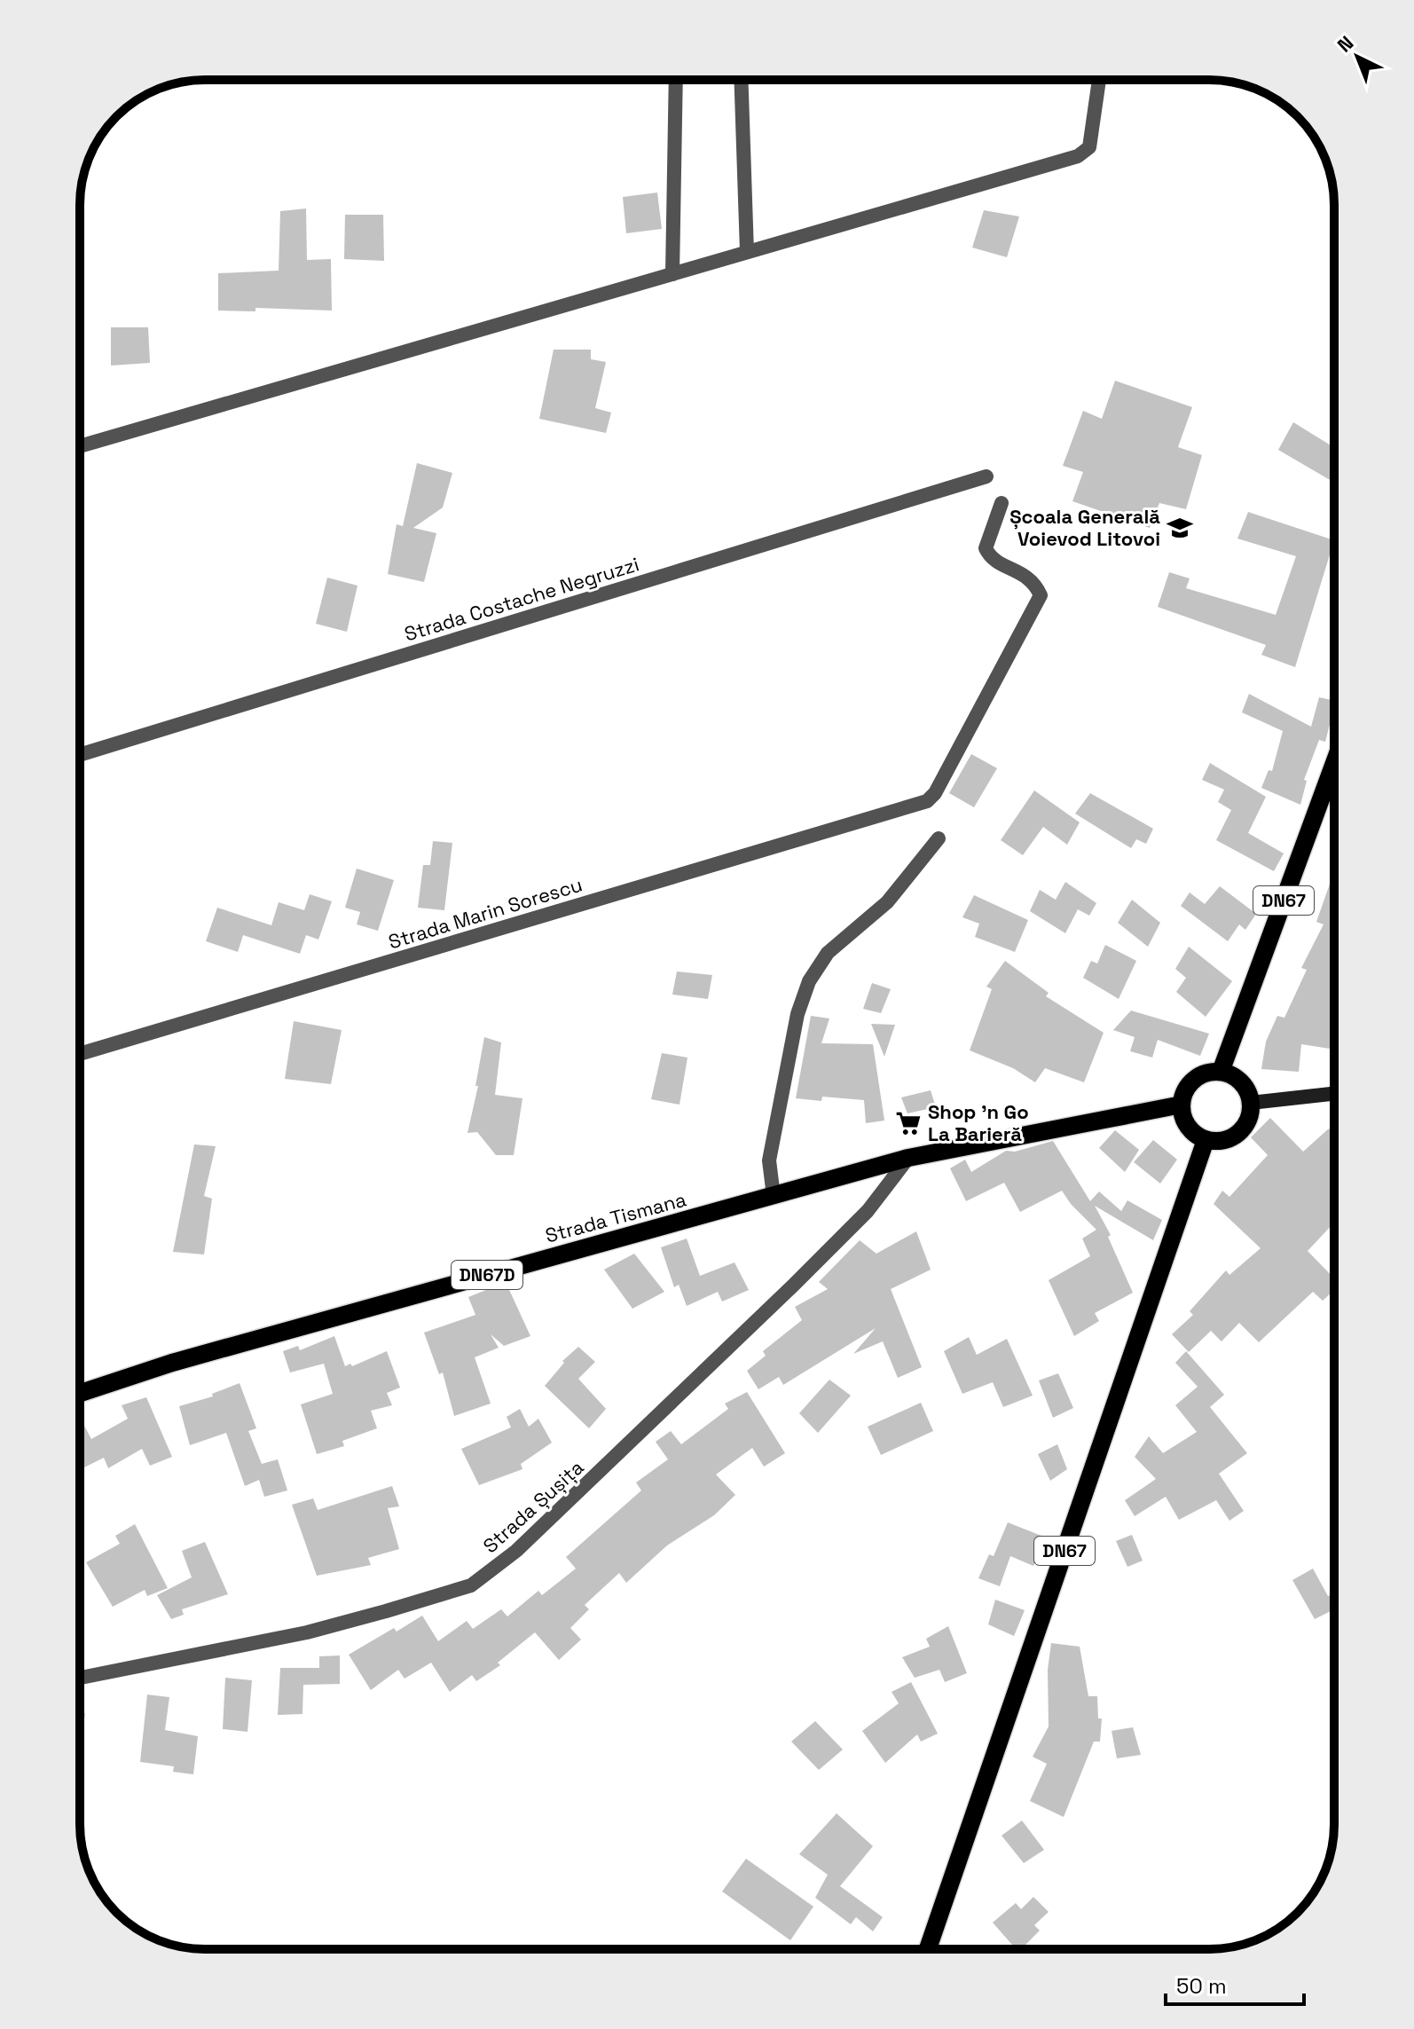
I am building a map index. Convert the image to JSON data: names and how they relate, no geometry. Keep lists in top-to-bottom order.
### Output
{
  "streets": {
    "main road": ["DN67", "Strada Tismana", "DN67D"],
    "street": ["Strada Costache Negruzzi", "Strada Marin Sorescu", "Strada Șușița"]
  },
  "crossings": [
    ["DN67", "Strada Tismana"],
    ["Strada Tismana", "Strada Șușița"]
  ],
  "places": {
    "school or university": ["Școala Generală Voievod Litovoi"],
    "supermarket": ["Shop 'n Go La Barieră"]
  },
  "scale_bar": "50 m",
  "north": "top left"
}
